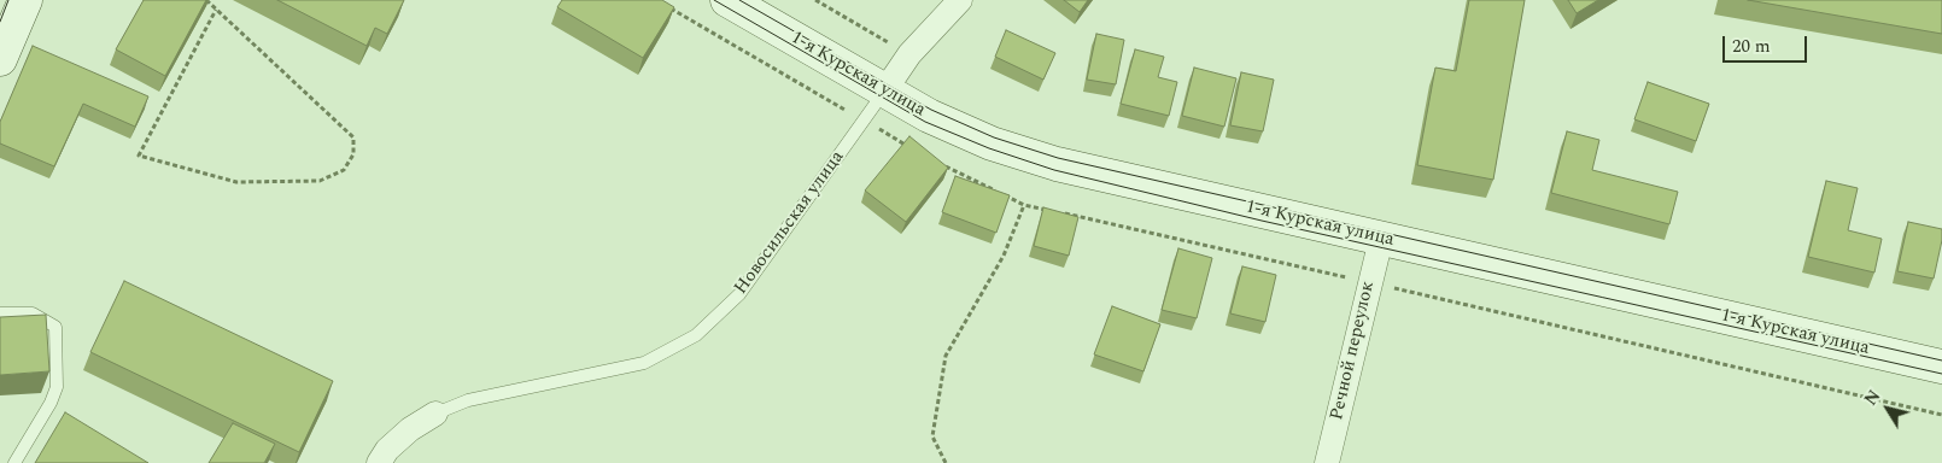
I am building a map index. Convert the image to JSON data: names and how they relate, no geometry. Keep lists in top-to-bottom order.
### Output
{
  "streets": {
    "main road": ["1-я Курская улица"],
    "street": ["Новосильская улица", "Речной переулок"]
  },
  "crossings": [
    ["1-я Курская улица", "Новосильская улица"],
    ["1-я Курская улица", "Речной переулок"]
  ],
  "scale_bar": "20 m",
  "north": "top left"
}
